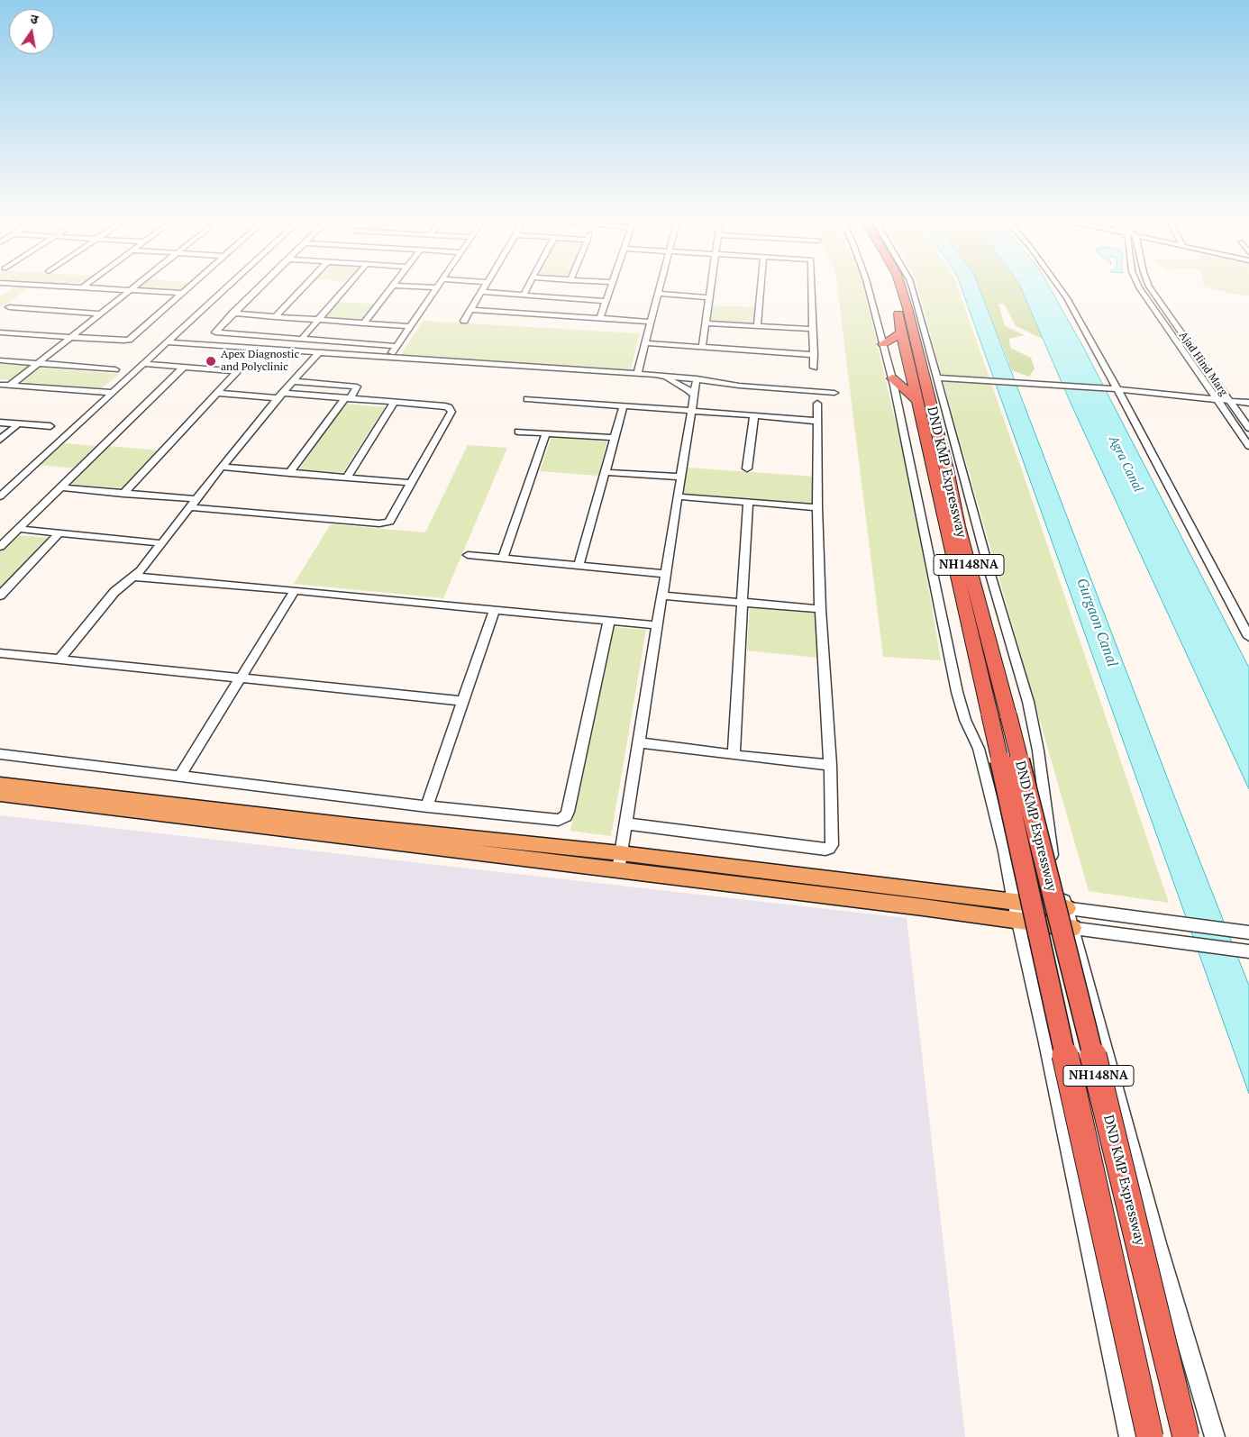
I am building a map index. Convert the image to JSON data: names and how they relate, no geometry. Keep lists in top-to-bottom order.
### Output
{
  "streets": {
    "highway": ["DND KMP Expressway", "NH148NA"],
    "street": ["Ajad Hind Marg"]
  },
  "water": ["Agra Canal", "Gurgaon Canal"],
  "places": ["Apex Diagnostic and Polyclinic"],
  "north": "top"
}
